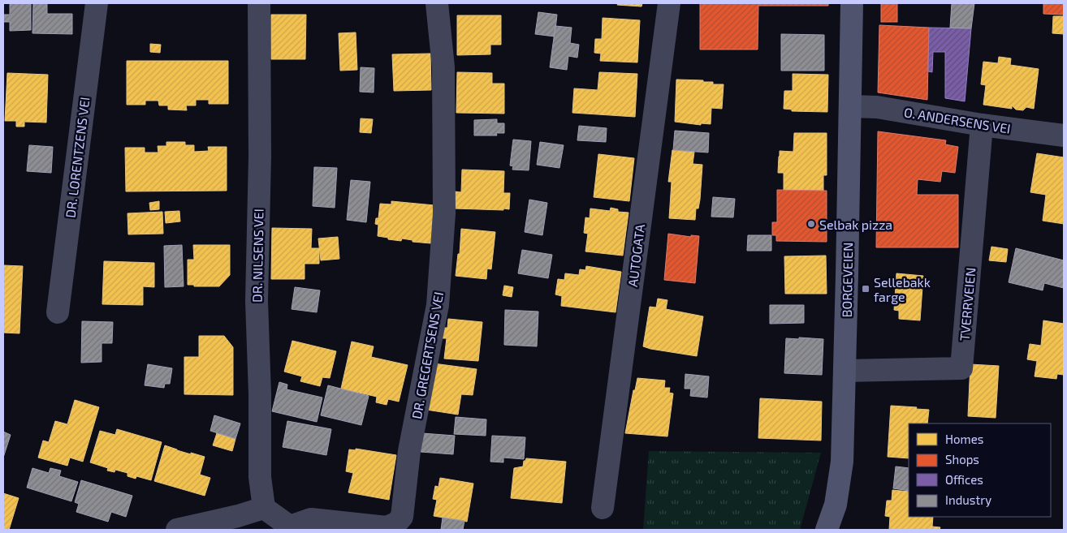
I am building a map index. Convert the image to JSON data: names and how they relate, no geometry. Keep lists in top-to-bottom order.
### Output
{
  "streets": {
    "main road": ["BORGEVEIEN"],
    "street": [
      "O. ANDERSENS VEI",
      "DR. LORENTZENS VEI",
      "DR. NILSENS VEI",
      "AUTOGATA",
      "TVERRVEIEN",
      "DR. GREGERTSENS VEI"
    ]
  },
  "crossings": [
    ["O. ANDERSENS VEI", "BORGEVEIEN"],
    ["O. ANDERSENS VEI", "TVERRVEIEN"],
    ["BORGEVEIEN", "TVERRVEIEN"]
  ],
  "places": {
    "other": ["Selbak pizza"],
    "transit": ["Sellebakk farge"]
  },
  "legend": [
    "Homes",
    "Shops",
    "Offices",
    "Industry"
  ]
}
